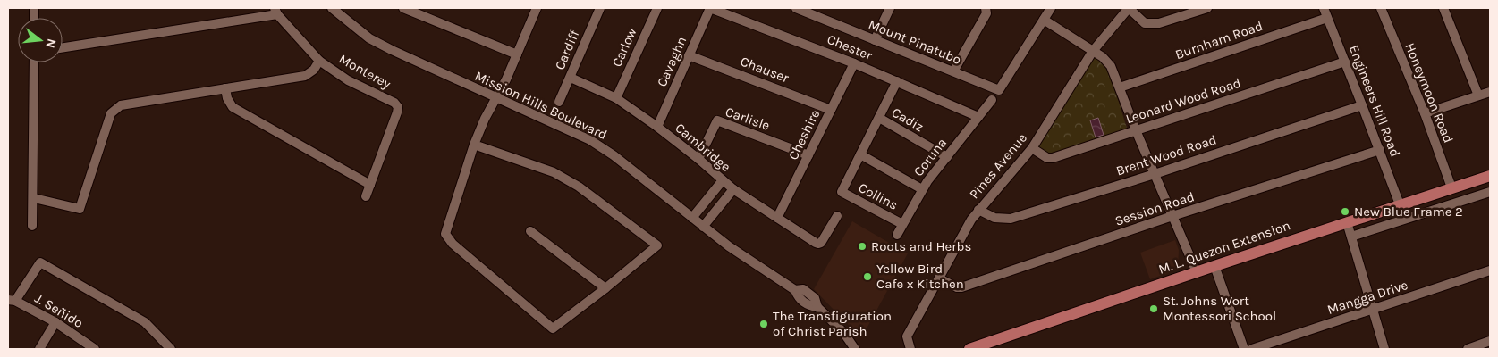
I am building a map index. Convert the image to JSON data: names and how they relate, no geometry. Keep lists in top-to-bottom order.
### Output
{
  "streets": {
    "main road": ["M. L. Quezon Extension"],
    "street": [
      "Burnham Road",
      "Mount Pinatubo",
      "Carlow",
      "Chester",
      "Cardiff",
      "Cavaghn",
      "Chauser",
      "Monterey",
      "Honeymoon Road",
      "Leonard Wood Road",
      "Engineers Hill Road",
      "Mission Hills Boulevard",
      "Carlisle",
      "Cadiz",
      "Cheshire",
      "Cambridge",
      "Brent Wood Road",
      "Coruna",
      "Pines Avenue",
      "Collins",
      "Session Road",
      "Mangga Drive",
      "J. Señido"
    ]
  },
  "crossings": [
    ["Burnham Road", "Engineers Hill Road"],
    ["Carlow", "Cambridge"],
    ["Chester", "Cavaghn"],
    ["Chester", "Cheshire"],
    ["Chester", "Coruna"],
    ["Cardiff", "Cambridge"],
    ["Cavaghn", "Chauser"],
    ["Cavaghn", "Cambridge"],
    ["Chauser", "Cheshire"],
    ["Honeymoon Road", "M. L. Quezon Extension"],
    ["Leonard Wood Road", "Engineers Hill Road"],
    ["Leonard Wood Road", "Pines Avenue"],
    ["Engineers Hill Road", "Brent Wood Road"],
    ["Engineers Hill Road", "Session Road"],
    ["Engineers Hill Road", "M. L. Quezon Extension"],
    ["Carlisle", "Cheshire"],
    ["Carlisle", "Cambridge"],
    ["Cadiz", "Coruna"],
    ["Cheshire", "Cambridge"],
    ["Brent Wood Road", "Pines Avenue"],
    ["Coruna", "Collins"],
    ["Pines Avenue", "Session Road"]
  ],
  "places": [
    "New Blue Frame 2",
    "Roots and Herbs",
    "Yellow Bird Cafe x Kitchen",
    "St. Johns Wort Montessori School",
    "The Transfiguration of Christ Parish"
  ],
  "north": "right"
}
